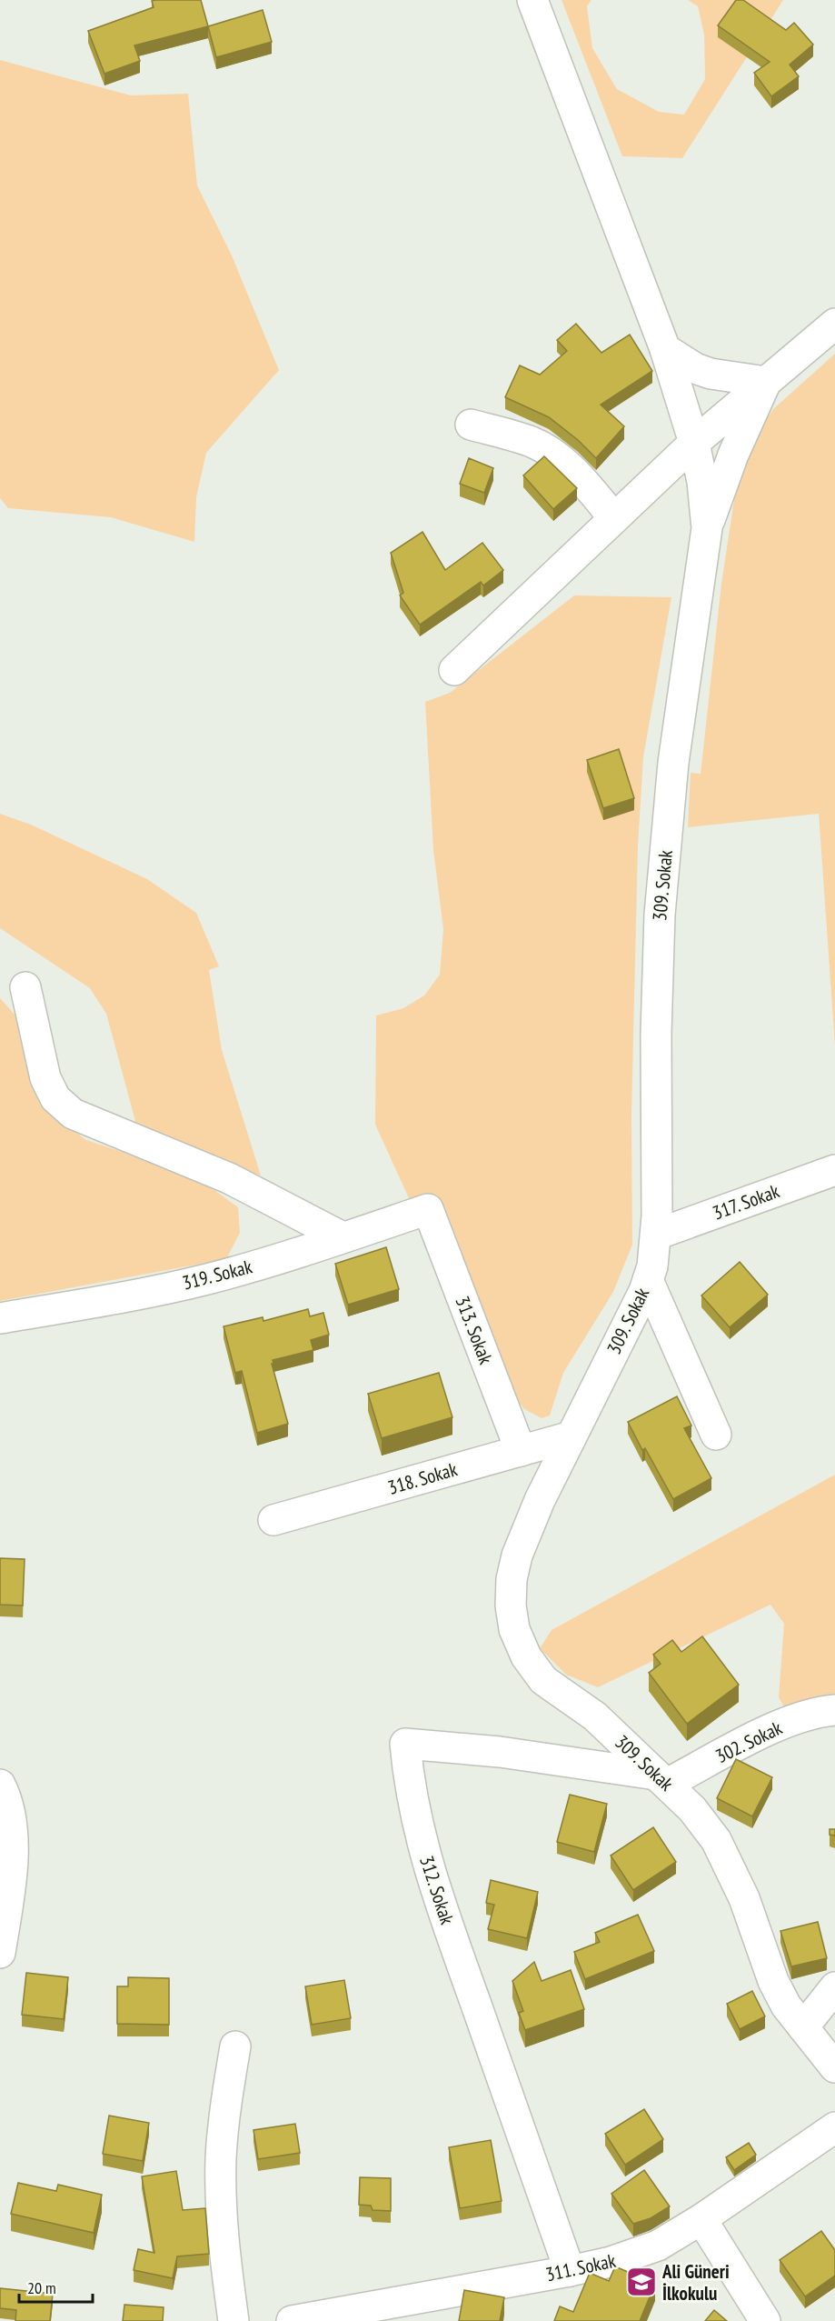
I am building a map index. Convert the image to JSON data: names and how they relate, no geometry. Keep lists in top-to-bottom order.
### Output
{
  "streets": {
    "street": [
      "309. Sokak",
      "317. Sokak",
      "319. Sokak",
      "313. Sokak",
      "318. Sokak",
      "302. Sokak",
      "312. Sokak",
      "311. Sokak"
    ]
  },
  "crossings": [
    ["309. Sokak", "317. Sokak"],
    ["309. Sokak", "318. Sokak"],
    ["309. Sokak", "302. Sokak"],
    ["309. Sokak", "312. Sokak"],
    ["319. Sokak", "313. Sokak"],
    ["313. Sokak", "318. Sokak"],
    ["302. Sokak", "312. Sokak"],
    ["312. Sokak", "311. Sokak"]
  ],
  "places": {
    "school or university": ["Ali Güneri İlkokulu"]
  },
  "scale_bar": "20 m"
}
